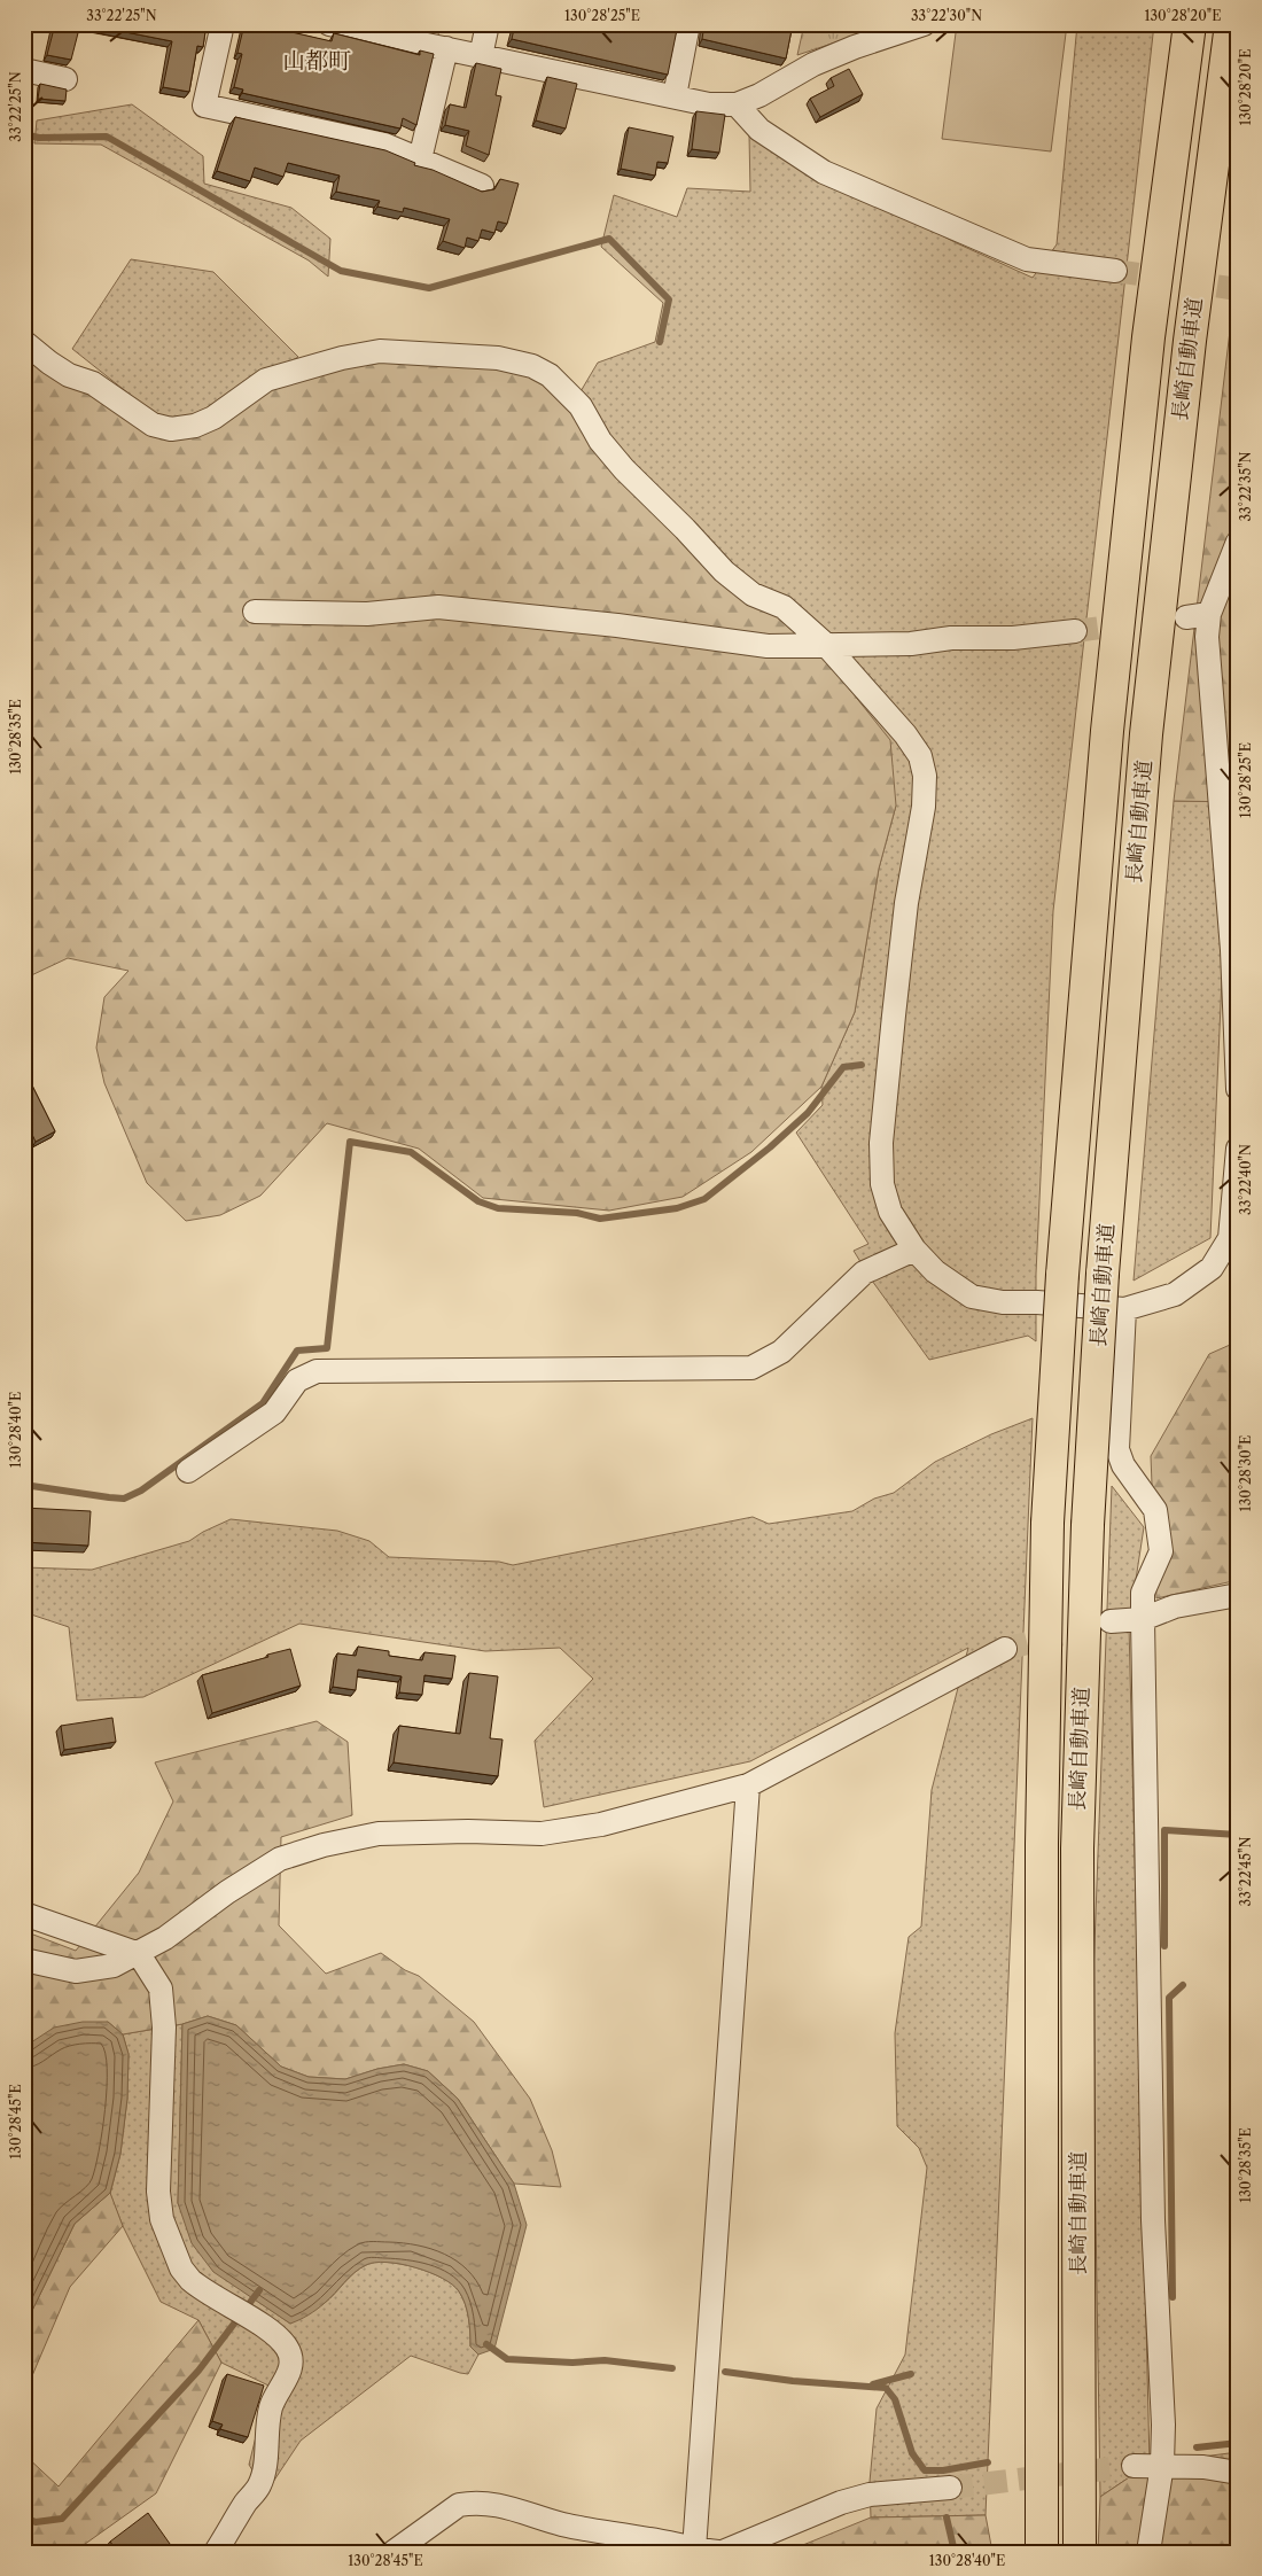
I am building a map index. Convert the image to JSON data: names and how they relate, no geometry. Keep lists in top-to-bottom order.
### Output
{
  "streets": {
    "highway": ["長崎自動車道"]
  },
  "districts": ["山都町"],
  "coordinates": [
    "33°22'25\"N",
    "130°28'25\"E",
    "33°22'30\"N",
    "130°28'20\"E",
    "33°22'35\"N",
    "130°28'35\"E",
    "33°22'40\"N",
    "130°28'40\"E",
    "130°28'30\"E",
    "33°22'45\"N",
    "130°28'45\"E"
  ]
}
